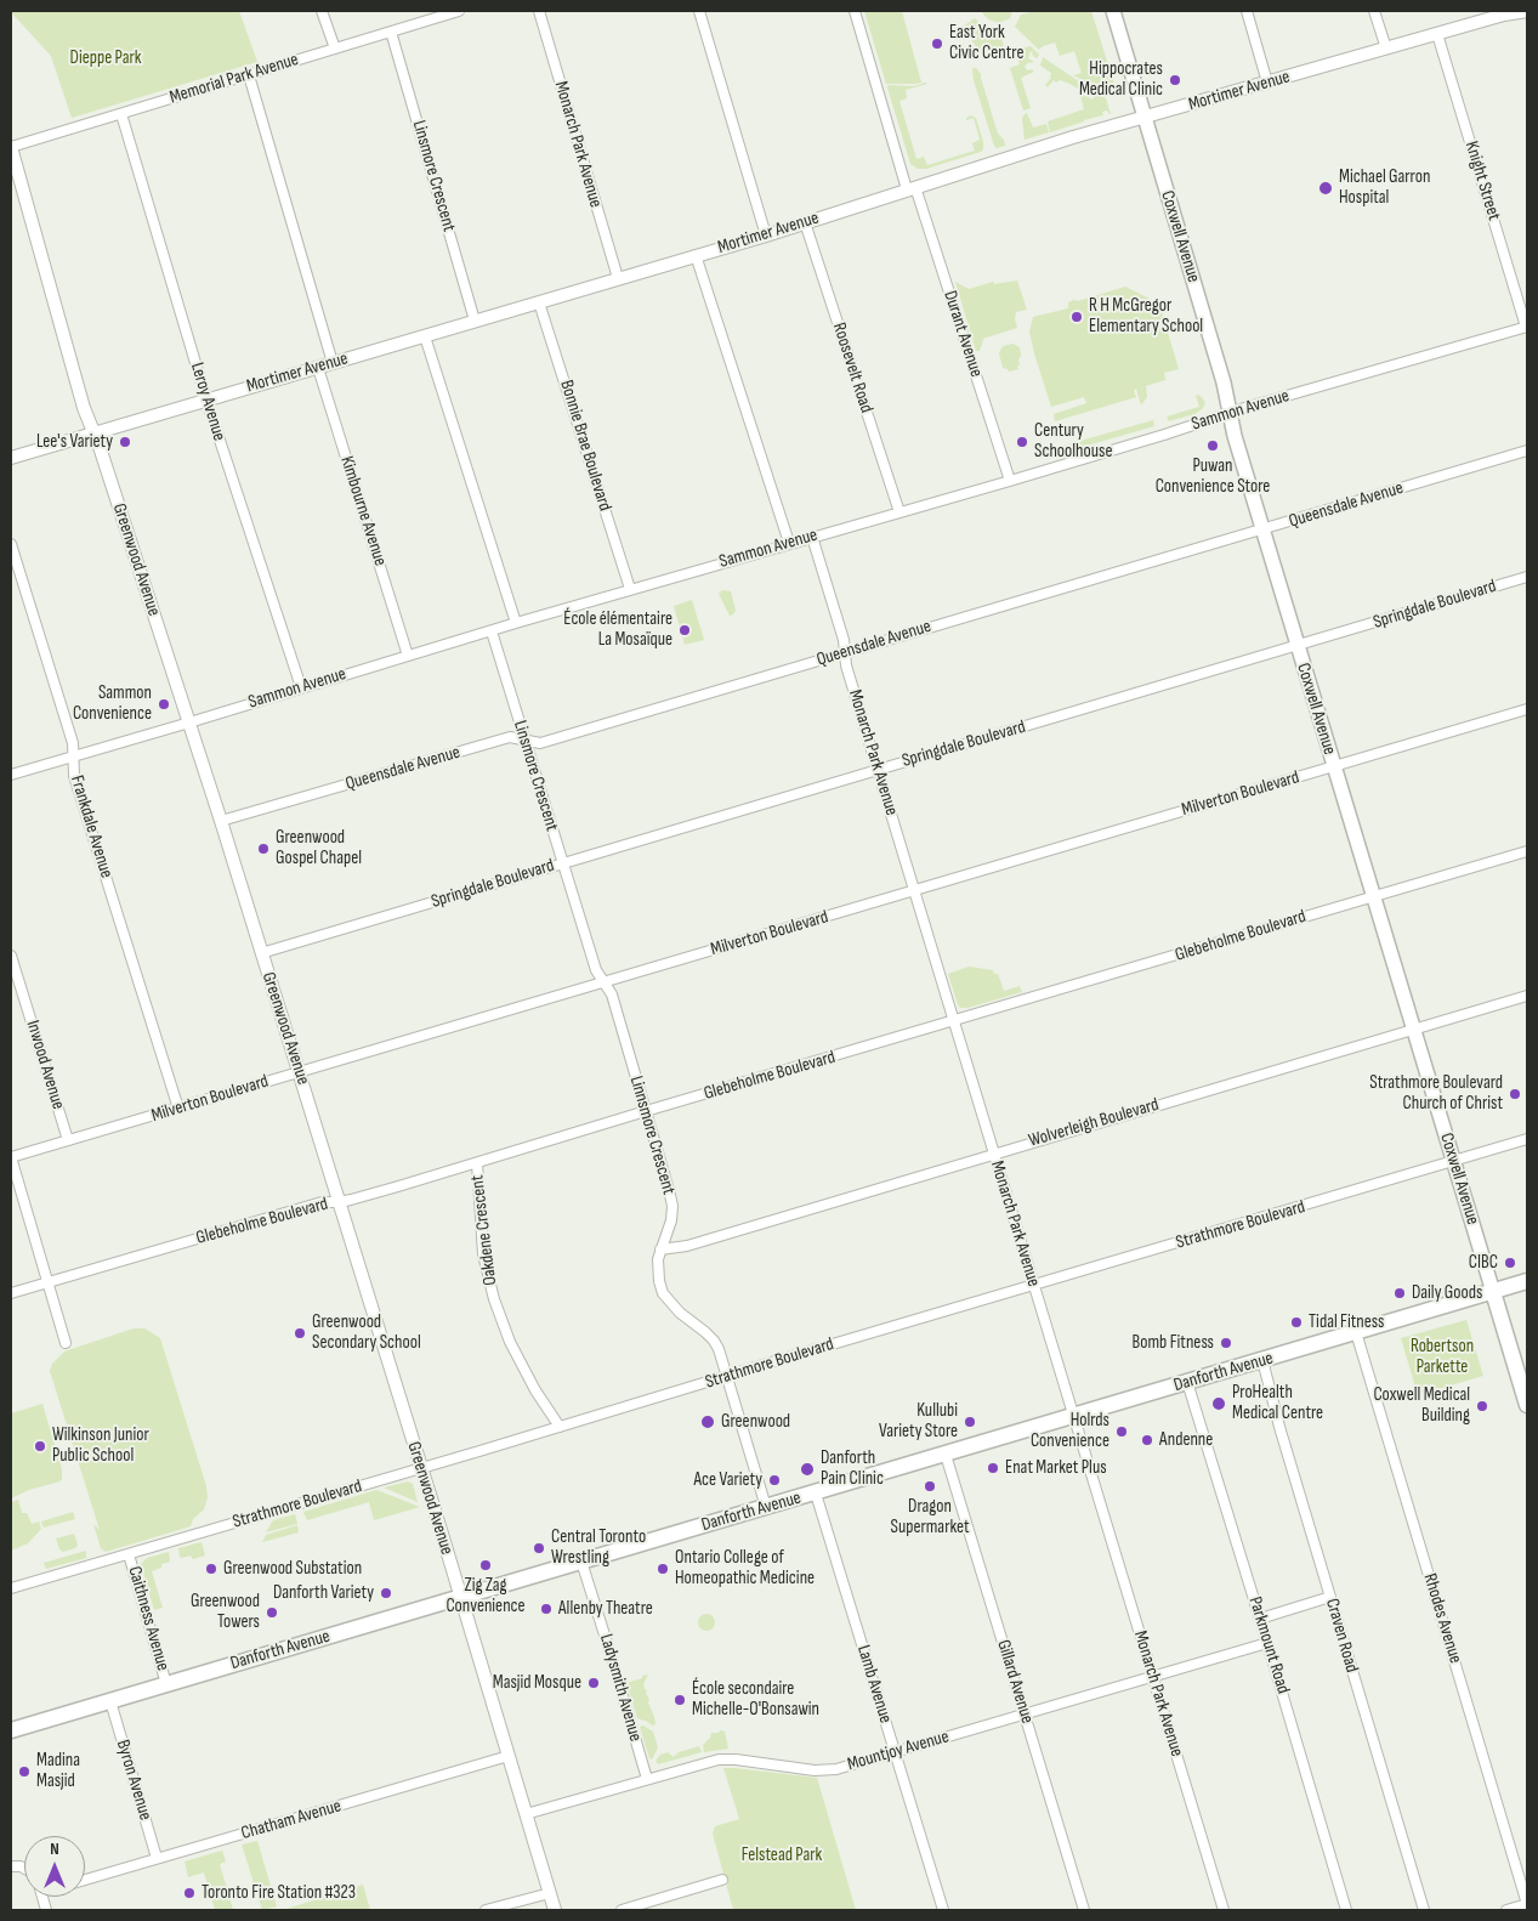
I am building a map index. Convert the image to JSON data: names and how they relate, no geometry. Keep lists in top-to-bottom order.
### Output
{
  "streets": {
    "main road": ["Coxwell Avenue", "Danforth Avenue"],
    "street": [
      "Memorial Park Avenue",
      "Mortimer Avenue",
      "Monarch Park Avenue",
      "Linsmore Crescent",
      "Knight Street",
      "Durant Avenue",
      "Roosevelt Road",
      "Leroy Avenue",
      "Sammon Avenue",
      "Bonnie Brae Boulevard",
      "Queensdale Avenue",
      "Kimbourne Avenue",
      "Greenwood Avenue",
      "Springdale Boulevard",
      "Milverton Boulevard",
      "Frankdale Avenue",
      "Glebeholme Boulevard",
      "Inwood Avenue",
      "Wolverleigh Boulevard",
      "Linnsmore Crescent",
      "Strathmore Boulevard",
      "Oakdene Crescent",
      "Caithness Avenue",
      "Rhodes Avenue",
      "Craven Road",
      "Parkmount Road",
      "Gillard Avenue",
      "Lamb Avenue",
      "Ladysmith Avenue",
      "Mountjoy Avenue",
      "Byron Avenue",
      "Chatham Avenue"
    ]
  },
  "crossings": [
    ["Memorial Park Avenue", "Linsmore Crescent"],
    ["Memorial Park Avenue", "Leroy Avenue"],
    ["Memorial Park Avenue", "Greenwood Avenue"],
    ["Mortimer Avenue", "Monarch Park Avenue"],
    ["Mortimer Avenue", "Linsmore Crescent"],
    ["Mortimer Avenue", "Knight Street"],
    ["Mortimer Avenue", "Coxwell Avenue"],
    ["Mortimer Avenue", "Durant Avenue"],
    ["Mortimer Avenue", "Roosevelt Road"],
    ["Mortimer Avenue", "Leroy Avenue"],
    ["Mortimer Avenue", "Bonnie Brae Boulevard"],
    ["Mortimer Avenue", "Kimbourne Avenue"],
    ["Mortimer Avenue", "Greenwood Avenue"],
    ["Monarch Park Avenue", "Sammon Avenue"],
    ["Monarch Park Avenue", "Queensdale Avenue"],
    ["Monarch Park Avenue", "Springdale Boulevard"],
    ["Monarch Park Avenue", "Milverton Boulevard"],
    ["Monarch Park Avenue", "Glebeholme Boulevard"],
    ["Monarch Park Avenue", "Wolverleigh Boulevard"],
    ["Monarch Park Avenue", "Strathmore Boulevard"],
    ["Monarch Park Avenue", "Danforth Avenue"],
    ["Monarch Park Avenue", "Mountjoy Avenue"],
    ["Linsmore Crescent", "Sammon Avenue"],
    ["Linsmore Crescent", "Queensdale Avenue"],
    ["Linsmore Crescent", "Springdale Boulevard"],
    ["Linsmore Crescent", "Linnsmore Crescent"],
    ["Knight Street", "Sammon Avenue"],
    ["Coxwell Avenue", "Sammon Avenue"],
    ["Coxwell Avenue", "Queensdale Avenue"],
    ["Coxwell Avenue", "Springdale Boulevard"],
    ["Coxwell Avenue", "Milverton Boulevard"],
    ["Coxwell Avenue", "Glebeholme Boulevard"],
    ["Coxwell Avenue", "Wolverleigh Boulevard"],
    ["Coxwell Avenue", "Strathmore Boulevard"],
    ["Coxwell Avenue", "Danforth Avenue"],
    ["Durant Avenue", "Sammon Avenue"],
    ["Roosevelt Road", "Sammon Avenue"],
    ["Leroy Avenue", "Sammon Avenue"],
    ["Sammon Avenue", "Bonnie Brae Boulevard"],
    ["Sammon Avenue", "Kimbourne Avenue"],
    ["Sammon Avenue", "Greenwood Avenue"],
    ["Sammon Avenue", "Frankdale Avenue"],
    ["Queensdale Avenue", "Greenwood Avenue"],
    ["Greenwood Avenue", "Springdale Boulevard"],
    ["Greenwood Avenue", "Milverton Boulevard"],
    ["Greenwood Avenue", "Glebeholme Boulevard"],
    ["Greenwood Avenue", "Strathmore Boulevard"],
    ["Greenwood Avenue", "Danforth Avenue"],
    ["Greenwood Avenue", "Mountjoy Avenue"],
    ["Greenwood Avenue", "Chatham Avenue"],
    ["Milverton Boulevard", "Frankdale Avenue"],
    ["Milverton Boulevard", "Inwood Avenue"],
    ["Milverton Boulevard", "Linnsmore Crescent"],
    ["Glebeholme Boulevard", "Linnsmore Crescent"],
    ["Glebeholme Boulevard", "Oakdene Crescent"],
    ["Wolverleigh Boulevard", "Linnsmore Crescent"],
    ["Linnsmore Crescent", "Strathmore Boulevard"],
    ["Linnsmore Crescent", "Danforth Avenue"],
    ["Strathmore Boulevard", "Oakdene Crescent"],
    ["Strathmore Boulevard", "Caithness Avenue"],
    ["Danforth Avenue", "Caithness Avenue"],
    ["Danforth Avenue", "Rhodes Avenue"],
    ["Danforth Avenue", "Craven Road"],
    ["Danforth Avenue", "Parkmount Road"],
    ["Danforth Avenue", "Gillard Avenue"],
    ["Danforth Avenue", "Lamb Avenue"],
    ["Danforth Avenue", "Ladysmith Avenue"],
    ["Danforth Avenue", "Byron Avenue"],
    ["Parkmount Road", "Mountjoy Avenue"],
    ["Gillard Avenue", "Mountjoy Avenue"],
    ["Lamb Avenue", "Mountjoy Avenue"],
    ["Ladysmith Avenue", "Mountjoy Avenue"],
    ["Byron Avenue", "Chatham Avenue"]
  ],
  "parks": ["Dieppe Park", "Robertson Parkette", "Felstead Park"],
  "places": [
    "East York Civic Centre",
    "Hippocrates Medical Clinic",
    "Michael Garron Hospital",
    "R H McGregor Elementary School",
    "Lee's Variety",
    "Century Schoolhouse",
    "Puwan Convenience Store",
    "École élémentaire La Mosaïque",
    "Sammon Convenience",
    "Greenwood Gospel Chapel",
    "Strathmore Boulevard Church of Christ",
    "CIBC",
    "Daily Goods",
    "Tidal Fitness",
    "Greenwood Secondary School",
    "Bomb Fitness",
    "ProHealth Medical Centre",
    "Coxwell Medical Building",
    "Greenwood",
    "Kullubi Variety Store",
    "Holrds Convenience",
    "Andenne",
    "Wilkinson Junior Public School",
    "Enat Market Plus",
    "Danforth Pain Clinic",
    "Ace Variety",
    "Dragon Supermarket",
    "Central Toronto Wrestling",
    "Zig Zag Convenience",
    "Greenwood Substation",
    "Ontario College of Homeopathic Medicine",
    "Danforth Variety",
    "Allenby Theatre",
    "Greenwood Towers",
    "Masjid Mosque",
    "École secondaire Michelle-O'Bonsawin",
    "Madina Masjid",
    "Toronto Fire Station #323"
  ],
  "north": "top"
}
